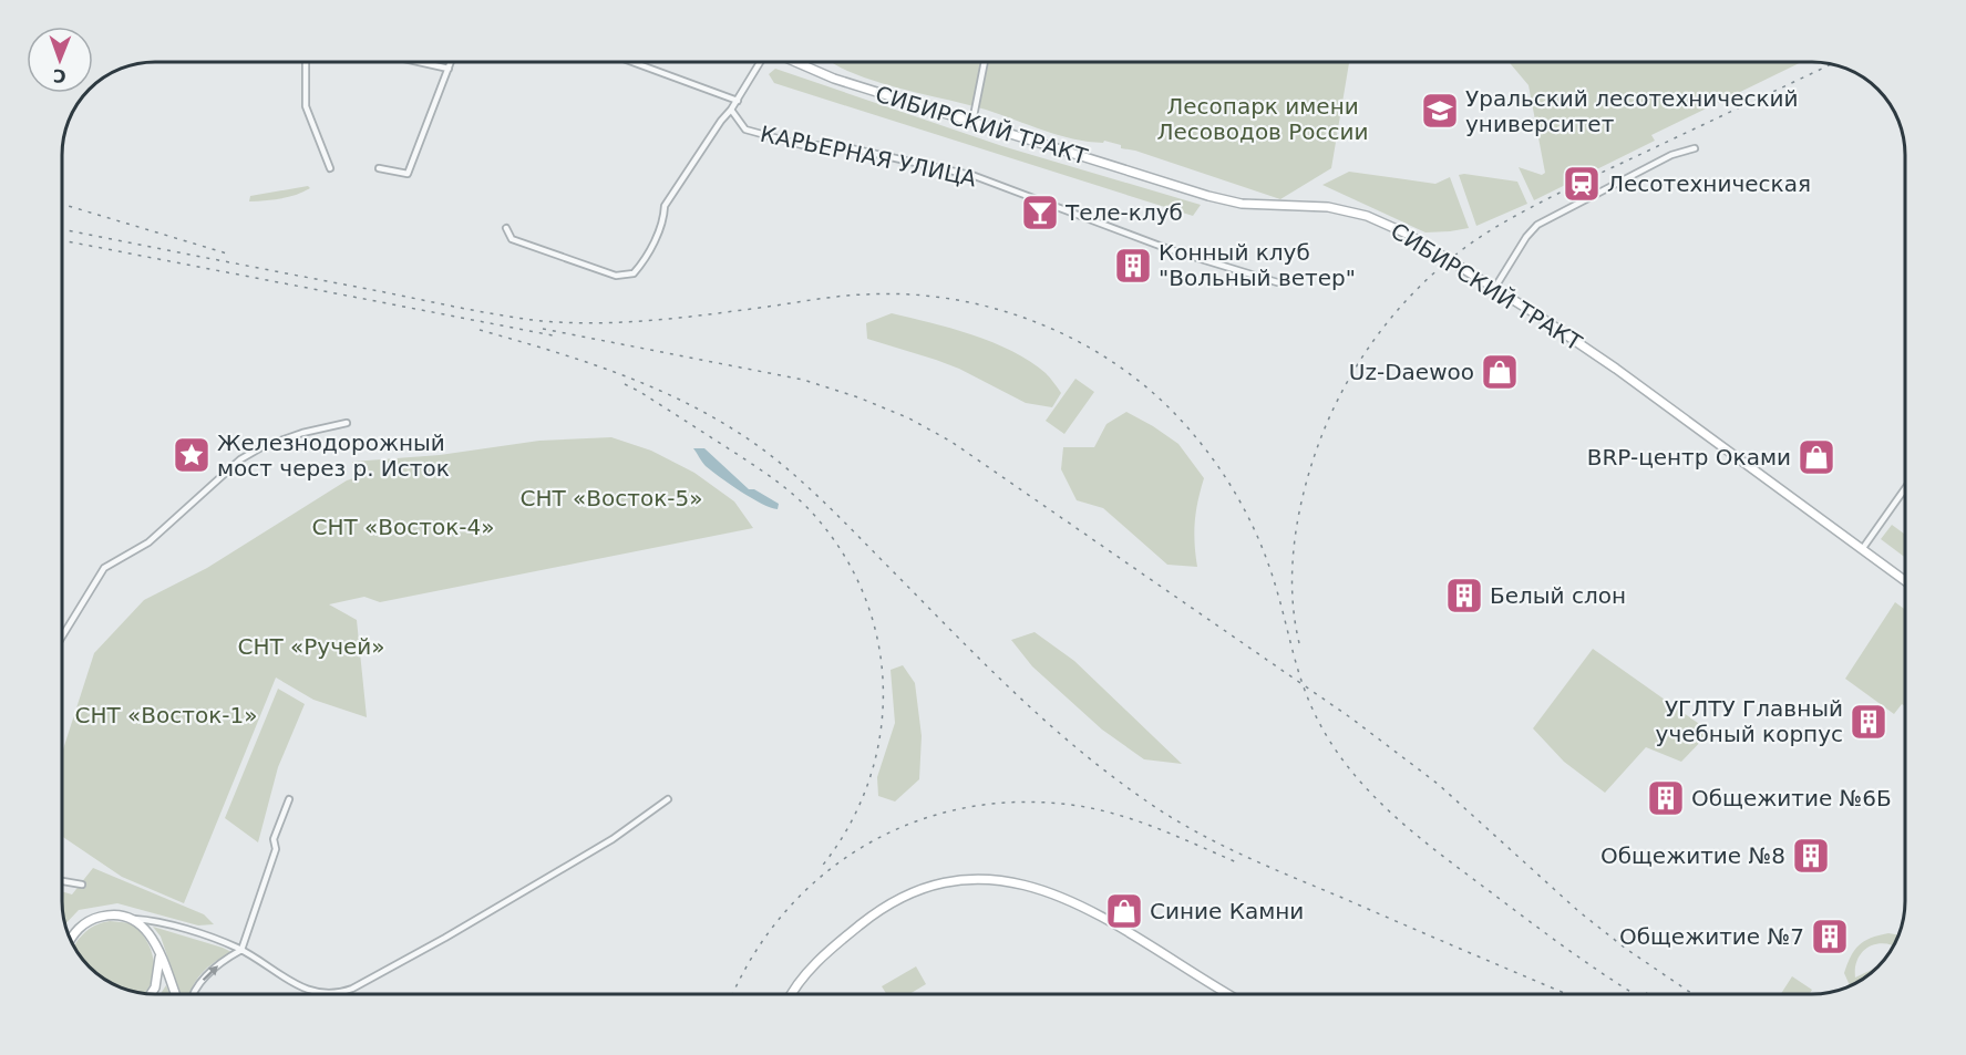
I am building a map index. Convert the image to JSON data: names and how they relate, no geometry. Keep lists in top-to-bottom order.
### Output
{
  "streets": {
    "main road": ["СИБИРСКИЙ ТРАКТ"],
    "street": ["КАРЬЕРНАЯ УЛИЦА"]
  },
  "parks": [
    "Лесопарк имени Лесоводов России",
    "СНТ «Восток-5»",
    "СНТ «Восток-4»",
    "СНТ «Ручей»",
    "СНТ «Восток-1»"
  ],
  "places": {
    "school or university": ["Уральский лесотехнический университет"],
    "station": ["Лесотехническая"],
    "bar": ["Теле-клуб"],
    "building": [
      "Конный клуб \"Вольный ветер\"",
      "Белый слон",
      "УГЛТУ Главный учебный корпус",
      "Общежитие №6Б",
      "Общежитие №8",
      "Общежитие №7"
    ],
    "shop": ["Uz-Daewoo", "BRP-центр Оками", "Синие Камни"],
    "place": ["Железнодорожный мост через р. Исток"]
  },
  "north": "bottom"
}
